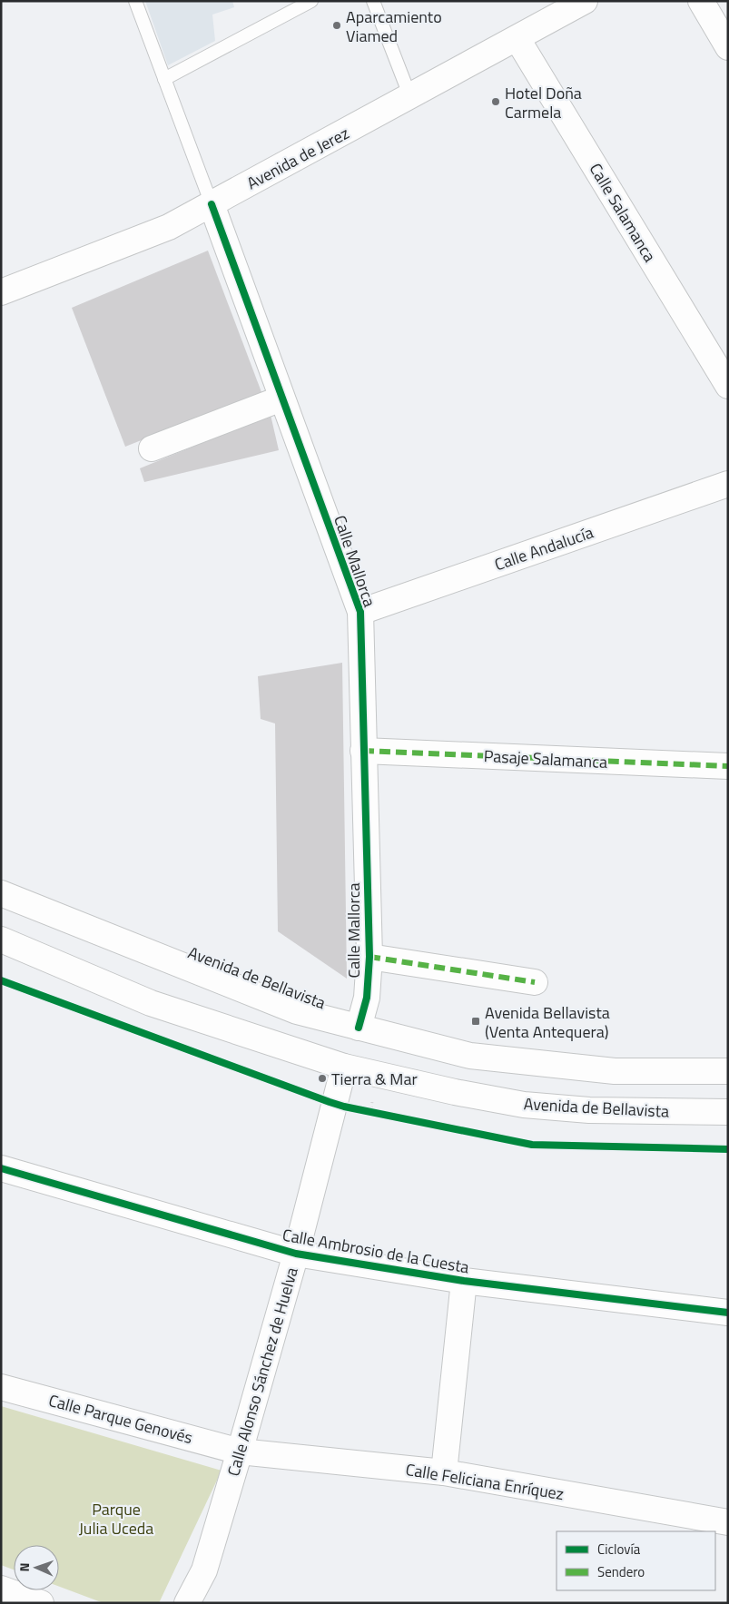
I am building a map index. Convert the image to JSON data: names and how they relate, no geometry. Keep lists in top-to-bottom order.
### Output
{
  "streets": {
    "street": [
      "Avenida de Jerez",
      "Calle Salamanca",
      "Calle Andalucía",
      "Calle Mallorca",
      "Pasaje Salamanca",
      "Avenida de Bellavista",
      "Calle Ambrosio de la Cuesta",
      "Calle Alonso Sánchez de Huelva",
      "Calle Parque Genovés",
      "Calle Feliciana Enríquez"
    ]
  },
  "crossings": [
    ["Avenida de Jerez", "Calle Salamanca"],
    ["Avenida de Jerez", "Calle Mallorca"],
    ["Calle Andalucía", "Calle Mallorca"],
    ["Calle Mallorca", "Pasaje Salamanca"],
    ["Calle Mallorca", "Avenida de Bellavista"],
    ["Avenida de Bellavista", "Calle Alonso Sánchez de Huelva"],
    ["Calle Ambrosio de la Cuesta", "Calle Alonso Sánchez de Huelva"],
    ["Calle Alonso Sánchez de Huelva", "Calle Parque Genovés"],
    ["Calle Alonso Sánchez de Huelva", "Calle Feliciana Enríquez"],
    ["Calle Parque Genovés", "Calle Feliciana Enríquez"]
  ],
  "parks": ["Parque Julia Uceda"],
  "places": {
    "other": ["Aparcamiento Viamed", "Hotel Doña Carmela", "Tierra & Mar"],
    "transit": ["Avenida Bellavista (Venta Antequera)"]
  },
  "legend": ["Ciclovía", "Sendero"],
  "north": "left"
}
